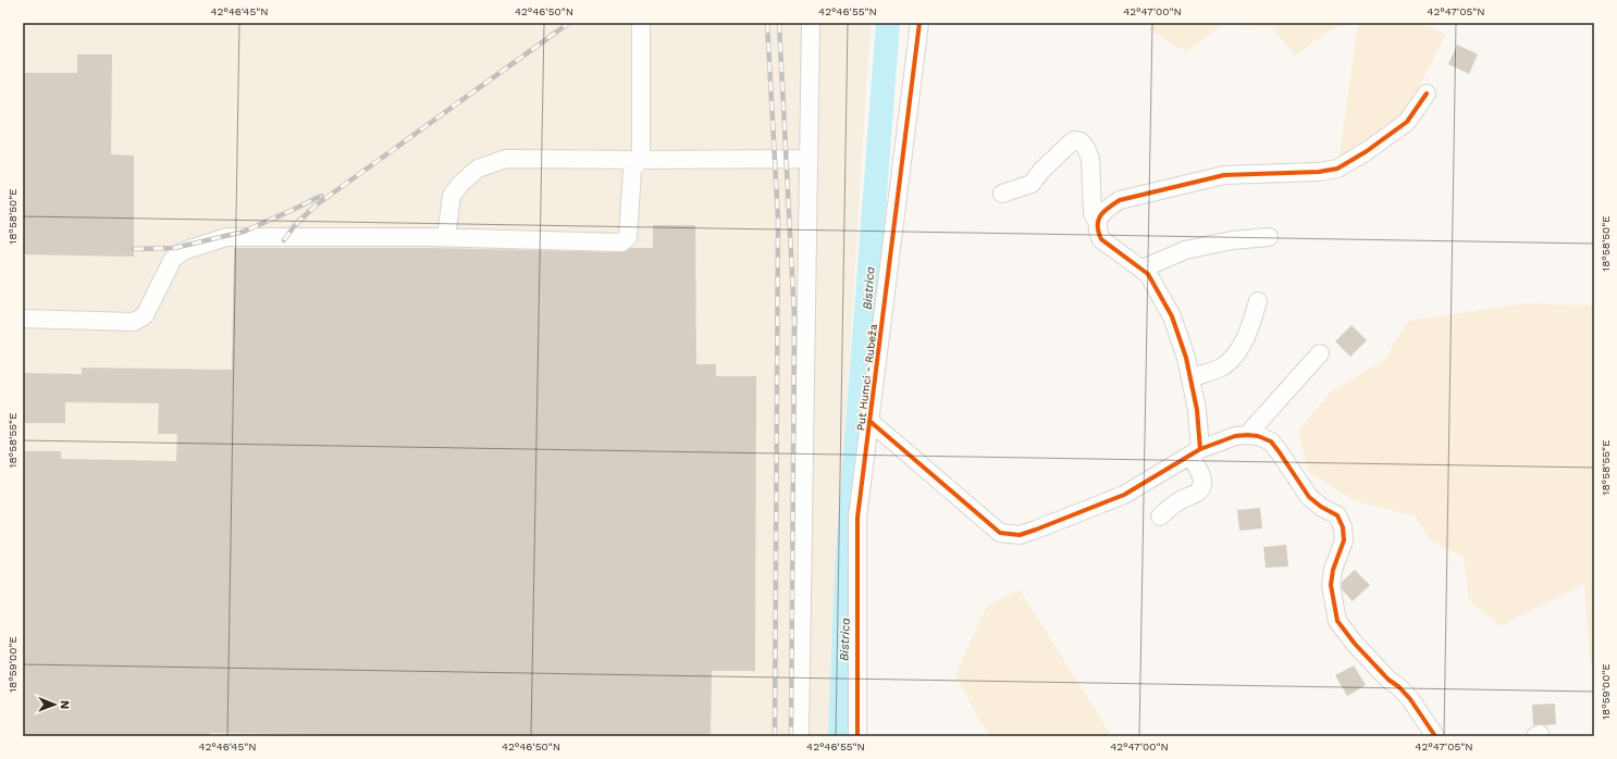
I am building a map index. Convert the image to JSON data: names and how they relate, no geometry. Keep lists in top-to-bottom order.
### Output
{
  "streets": {
    "street": ["Put Humci - Rubeža"]
  },
  "water": ["Bistrica"],
  "north": "right",
  "coordinates": [
    "42°46'45\"N",
    "42°46'50\"N",
    "42°46'55\"N",
    "42°47'00\"N",
    "42°47'05\"N",
    "18°58'50\"E",
    "18°58'55\"E",
    "18°59'00\"E"
  ]
}
